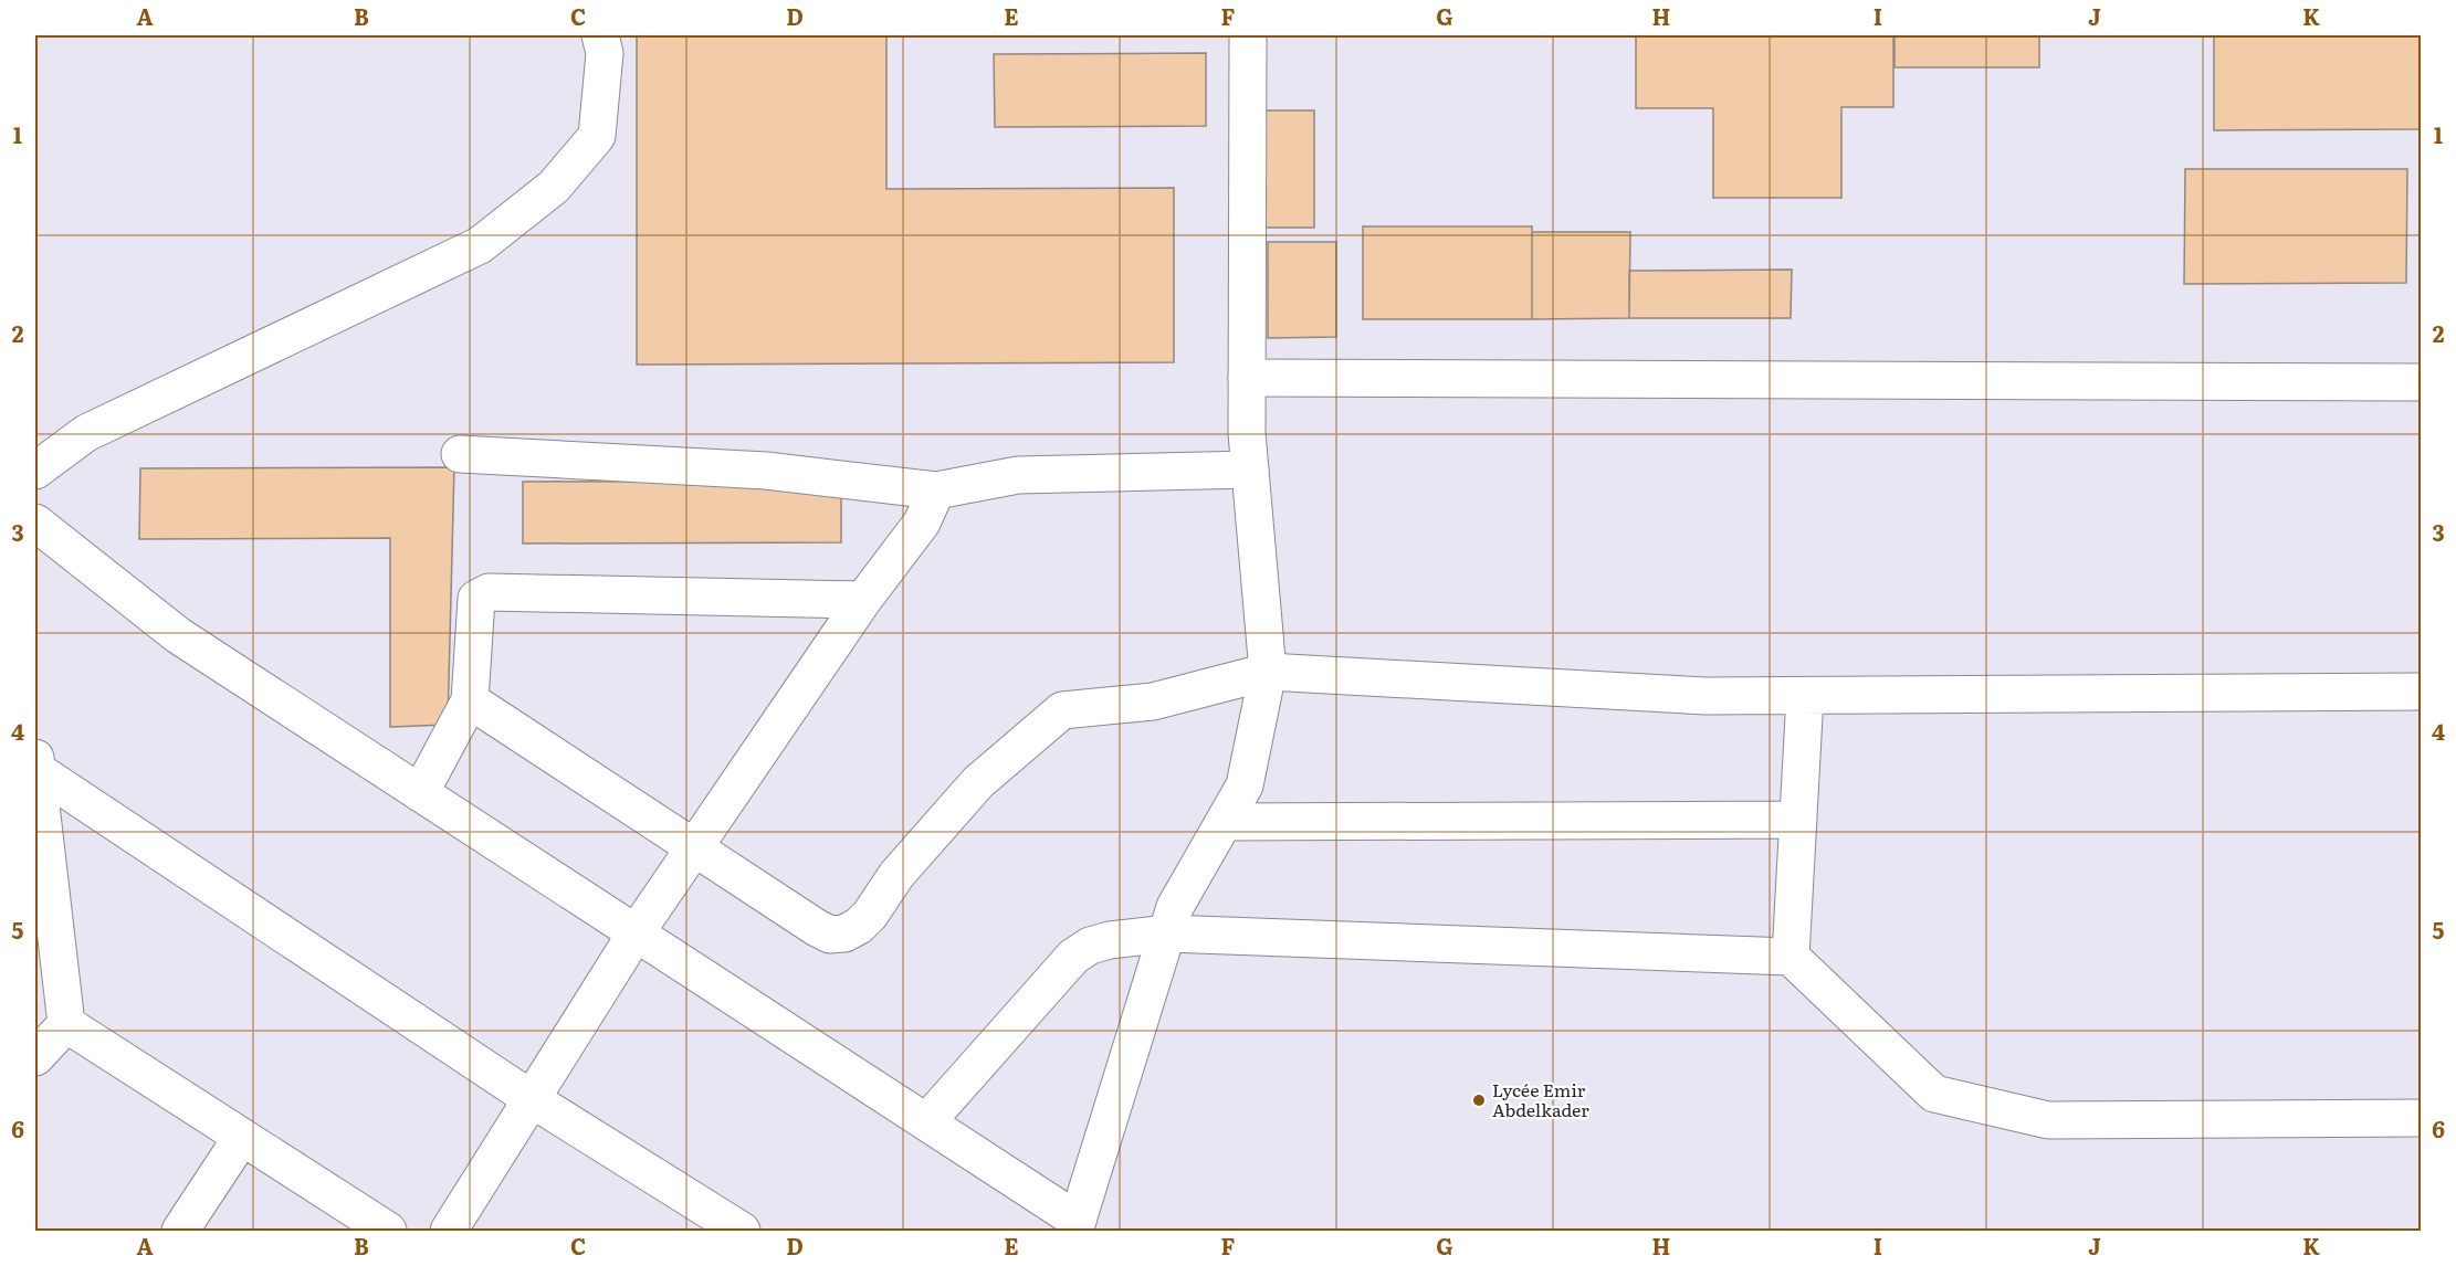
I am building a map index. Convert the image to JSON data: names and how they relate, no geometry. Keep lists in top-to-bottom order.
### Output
{
  "places": ["Lycée Emir Abdelkader"],
  "grid": {
    "columns": [
      "A",
      "B",
      "C",
      "D",
      "E",
      "F",
      "G",
      "H",
      "I",
      "J",
      "K"
    ],
    "rows": [
      "1",
      "2",
      "3",
      "4",
      "5",
      "6"
    ]
  }
}
